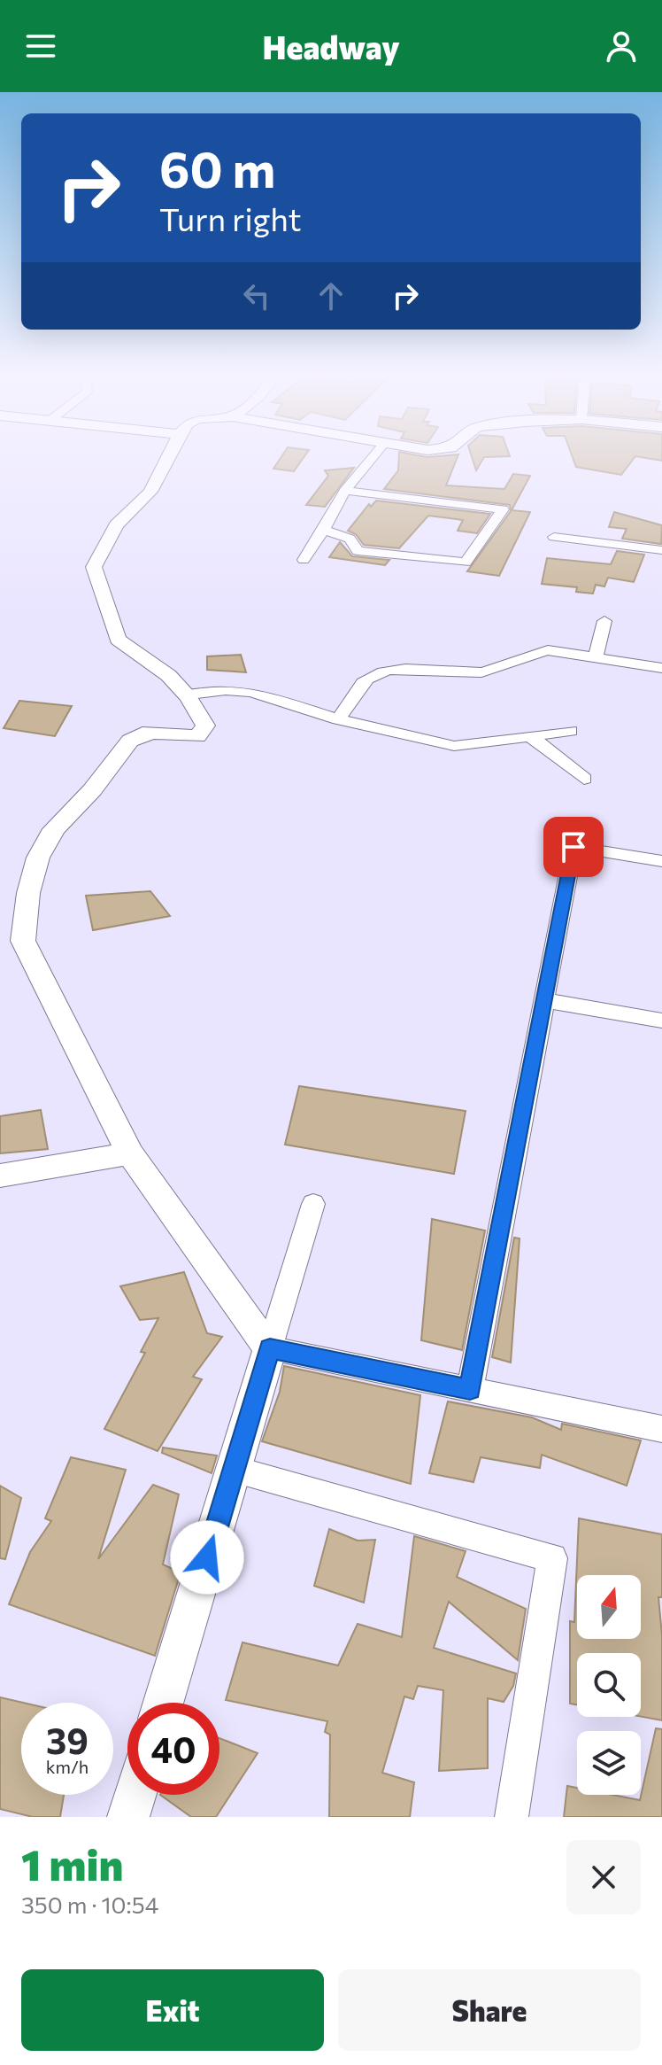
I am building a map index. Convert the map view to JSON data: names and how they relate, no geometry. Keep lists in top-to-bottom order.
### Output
{
  "north": "top",
  "page": {
    "header": "Headway",
    "turn": ["60 m", "Turn right"],
    "speed": "39 km/h",
    "limit": "40",
    "heading": ["1 min", "350 m · 10:54"],
    "buttons": ["Exit", "Share"]
  }
}
